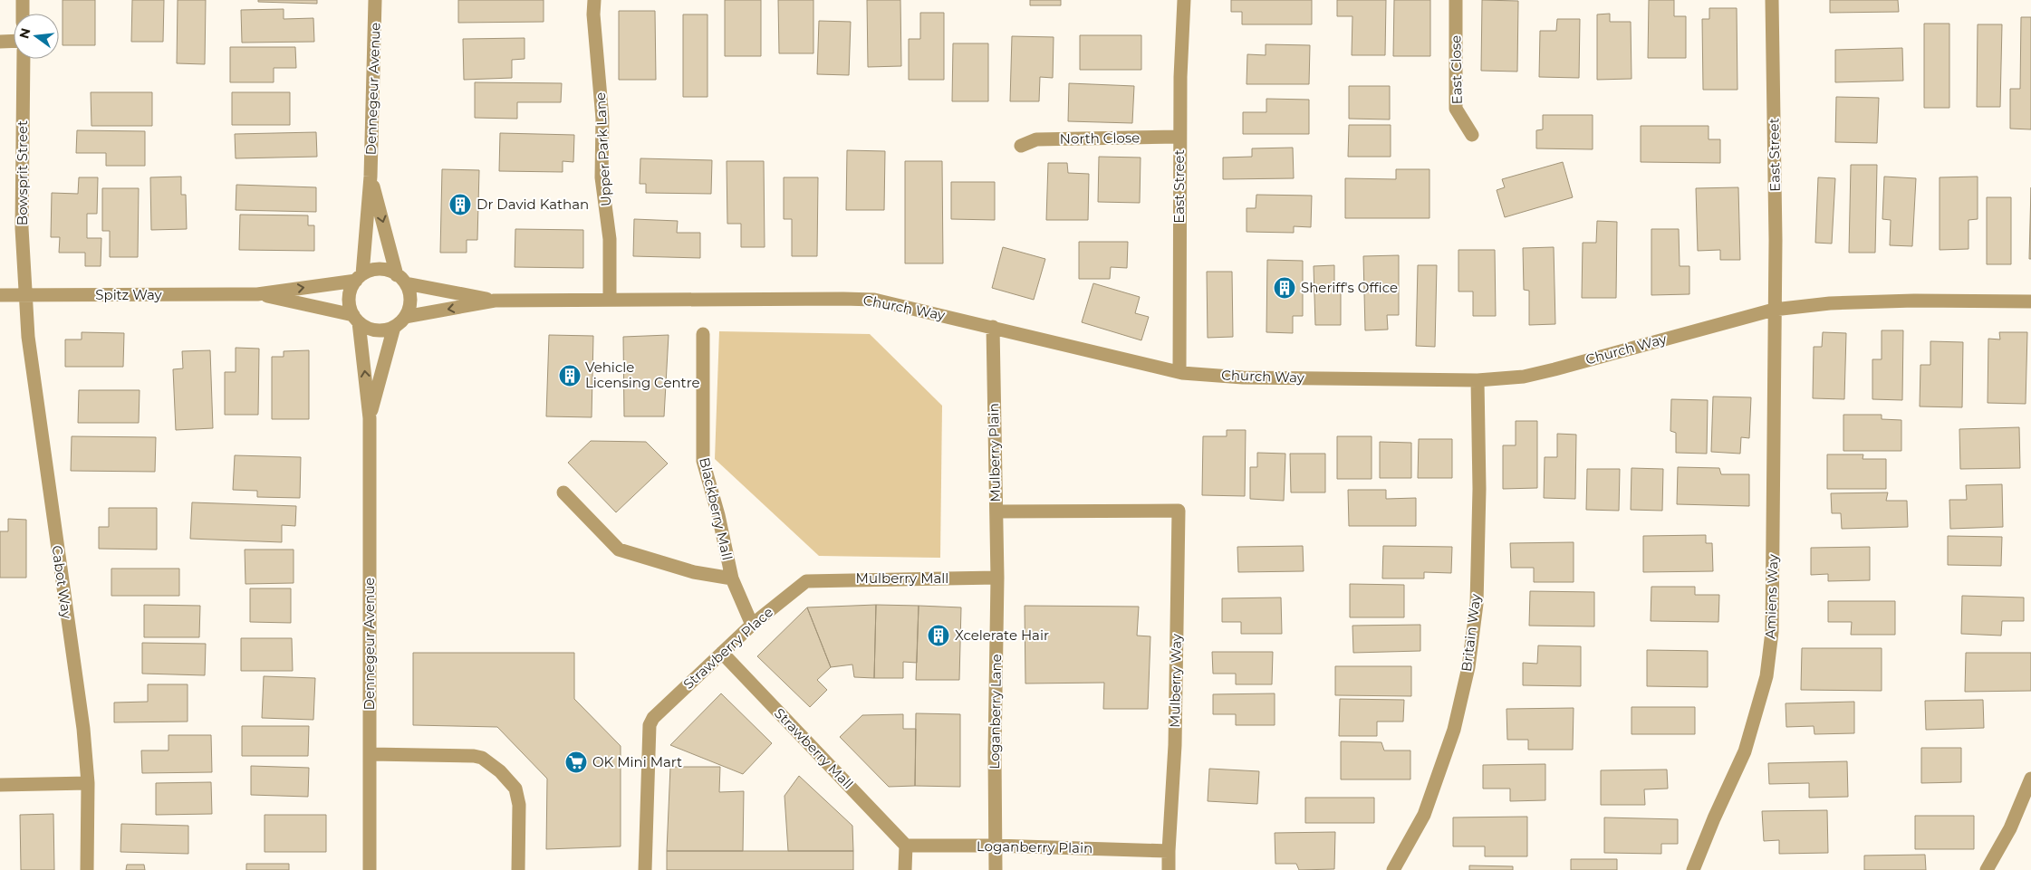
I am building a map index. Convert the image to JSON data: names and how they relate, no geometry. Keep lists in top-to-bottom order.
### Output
{
  "streets": {
    "street": [
      "East Close",
      "Dennegeur Avenue",
      "North Close",
      "Upper Park Lane",
      "East Street",
      "Bowsprit Street",
      "Spitz Way",
      "Church Way",
      "Mulberry Plain",
      "Blackberry Mall",
      "Mulberry Mall",
      "Cabot Way",
      "Amiens Way",
      "Britain Way",
      "Strawberry Place",
      "Mulberry Way",
      "Loganberry Lane",
      "Strawberry Mall",
      "Loganberry Plain"
    ]
  },
  "crossings": [
    ["Dennegeur Avenue", "Spitz Way"],
    ["Dennegeur Avenue", "Church Way"],
    ["North Close", "East Street"],
    ["Upper Park Lane", "Church Way"],
    ["East Street", "Church Way"],
    ["East Street", "Amiens Way"],
    ["Bowsprit Street", "Spitz Way"],
    ["Bowsprit Street", "Cabot Way"],
    ["Spitz Way", "Church Way"],
    ["Spitz Way", "Cabot Way"],
    ["Church Way", "Mulberry Plain"],
    ["Church Way", "Amiens Way"],
    ["Church Way", "Britain Way"],
    ["Mulberry Plain", "Mulberry Mall"],
    ["Mulberry Plain", "Mulberry Way"],
    ["Mulberry Plain", "Loganberry Lane"],
    ["Blackberry Mall", "Strawberry Place"],
    ["Mulberry Mall", "Strawberry Place"],
    ["Mulberry Mall", "Loganberry Lane"],
    ["Strawberry Place", "Strawberry Mall"],
    ["Mulberry Way", "Loganberry Plain"],
    ["Loganberry Lane", "Loganberry Plain"],
    ["Strawberry Mall", "Loganberry Plain"]
  ],
  "places": {
    "building": [
      "Dr David Kathan",
      "Sheriff's Office",
      "Vehicle Licensing Centre",
      "Xcelerate Hair"
    ],
    "supermarket": ["OK Mini Mart"]
  },
  "north": "left"
}
